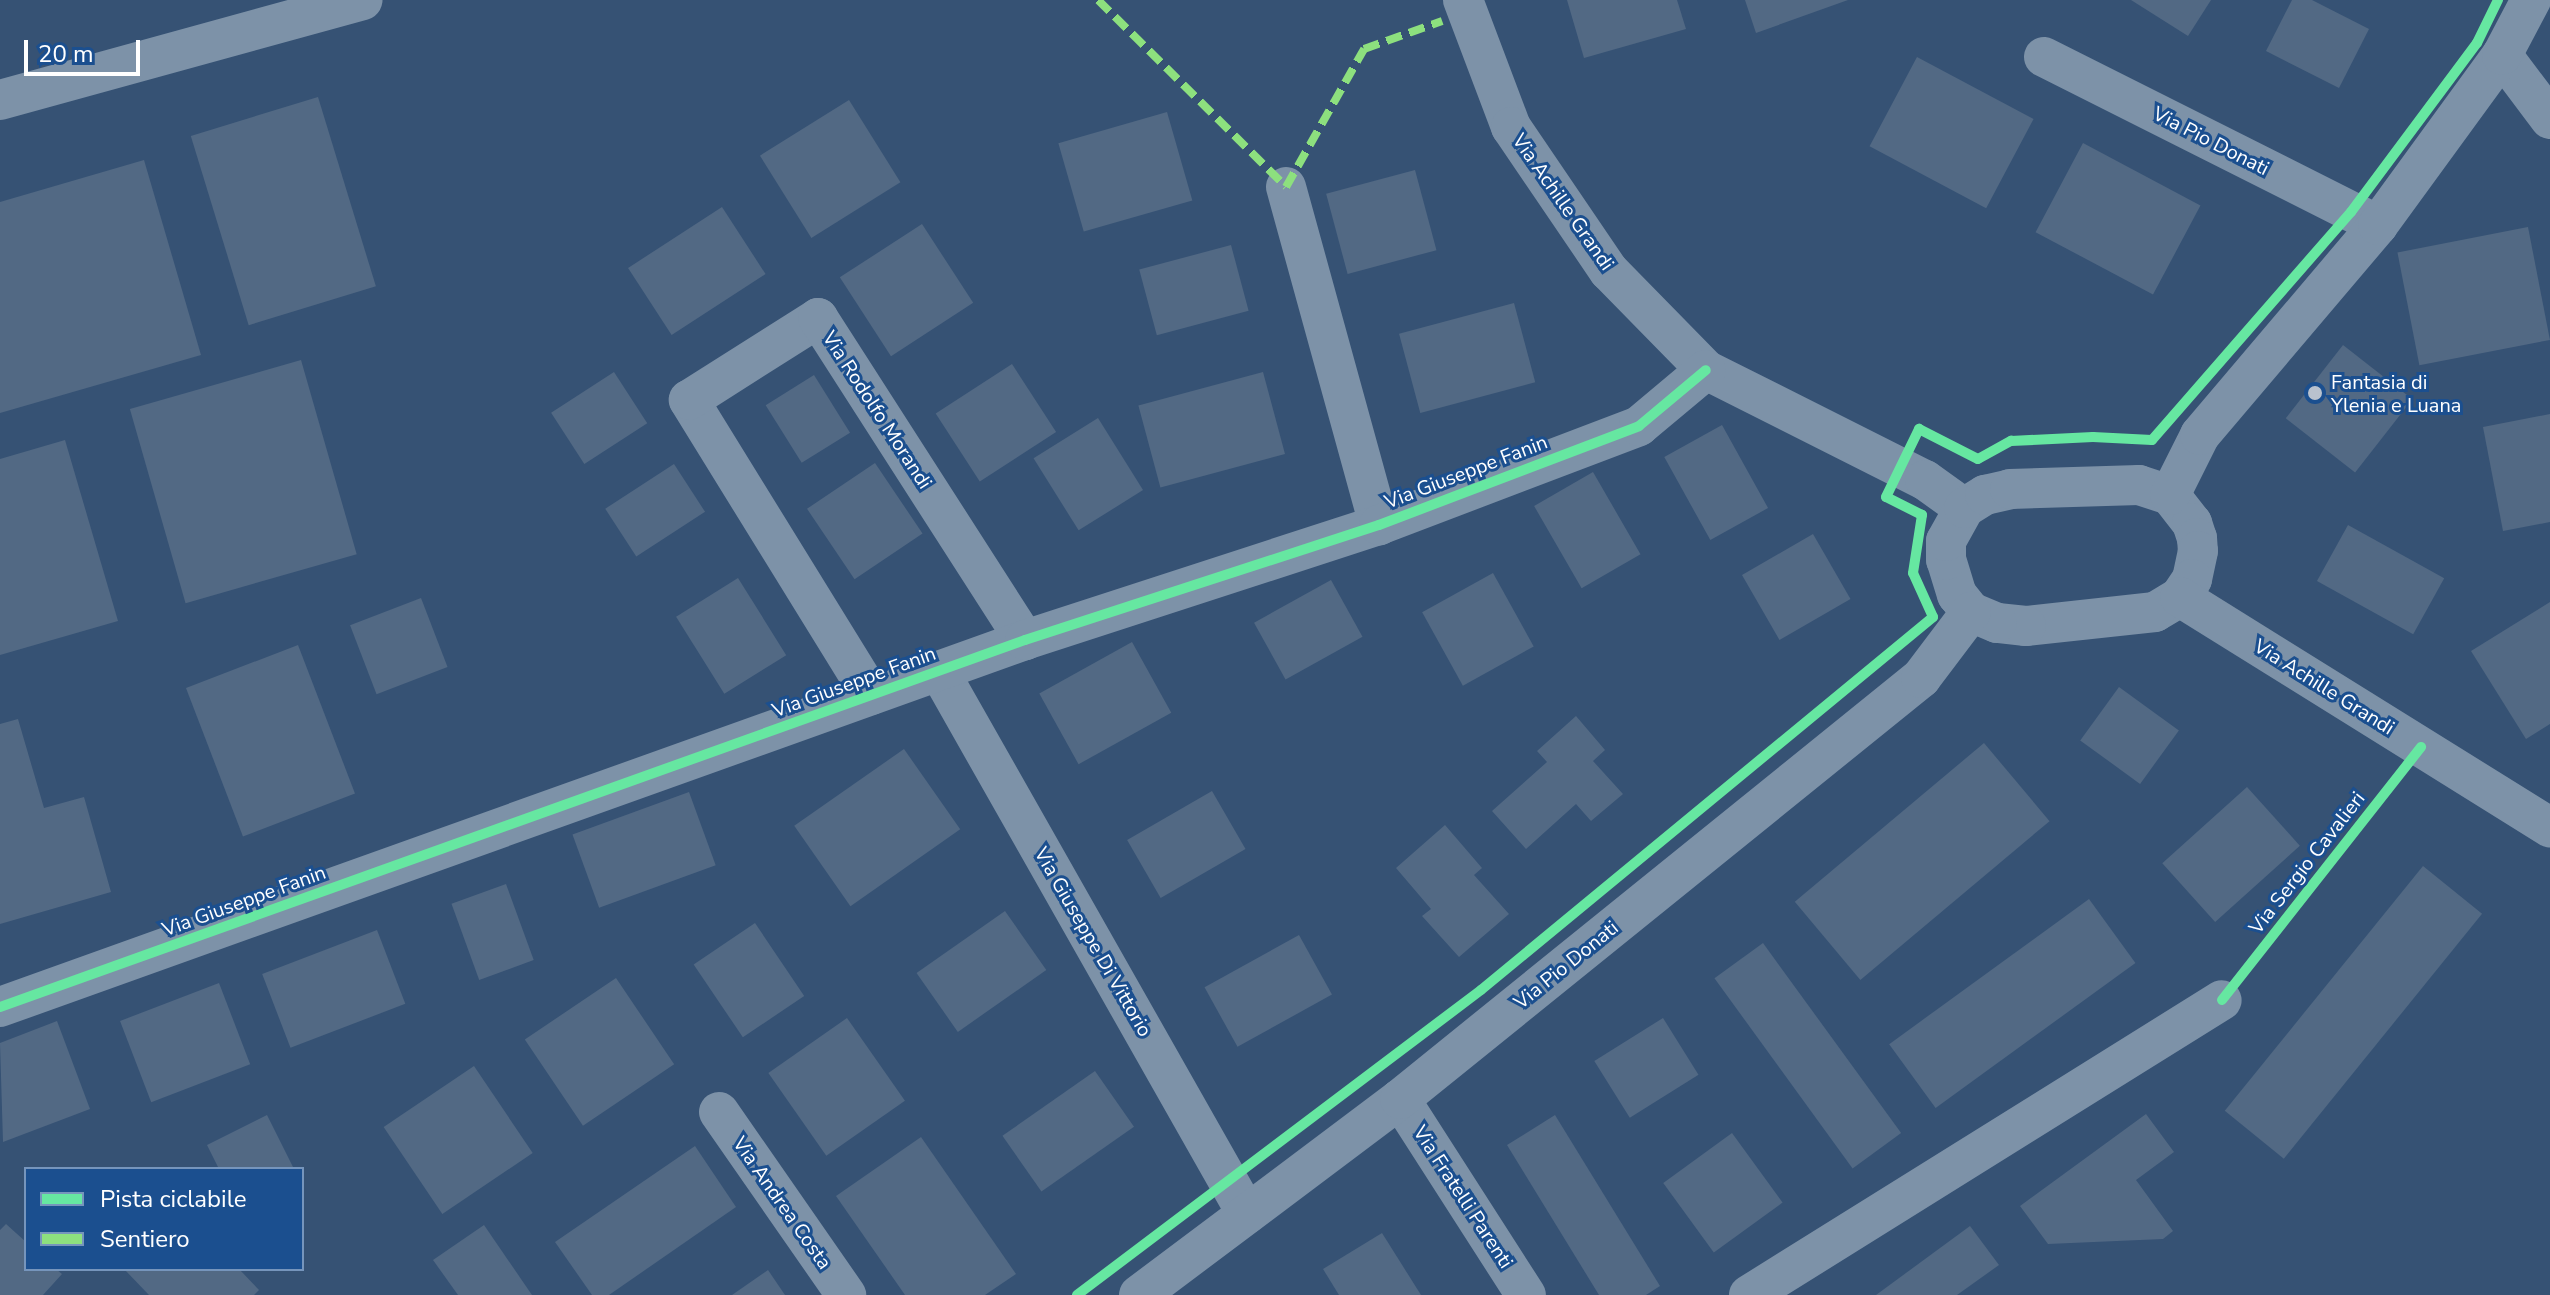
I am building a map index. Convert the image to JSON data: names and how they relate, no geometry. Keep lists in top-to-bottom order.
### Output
{
  "streets": {
    "street": [
      "Via Pio Donati",
      "Via Achille Grandi",
      "Via Rodolfo Morandi",
      "Via Giuseppe Fanin",
      "Via Giuseppe Di Vittorio",
      "Via Fratelli Parenti",
      "Via Andrea Costa"
    ],
    "cycle path": ["Via Sergio Cavalieri"]
  },
  "crossings": [
    ["Via Pio Donati", "Via Achille Grandi"],
    ["Via Pio Donati", "Via Giuseppe Di Vittorio"],
    ["Via Pio Donati", "Via Fratelli Parenti"],
    ["Via Achille Grandi", "Via Giuseppe Fanin"],
    ["Via Rodolfo Morandi", "Via Giuseppe Fanin"],
    ["Via Giuseppe Fanin", "Via Giuseppe Di Vittorio"]
  ],
  "places": ["Fantasia di Ylenia e Luana"],
  "legend": ["Pista ciclabile", "Sentiero"],
  "scale_bar": "20 m"
}
